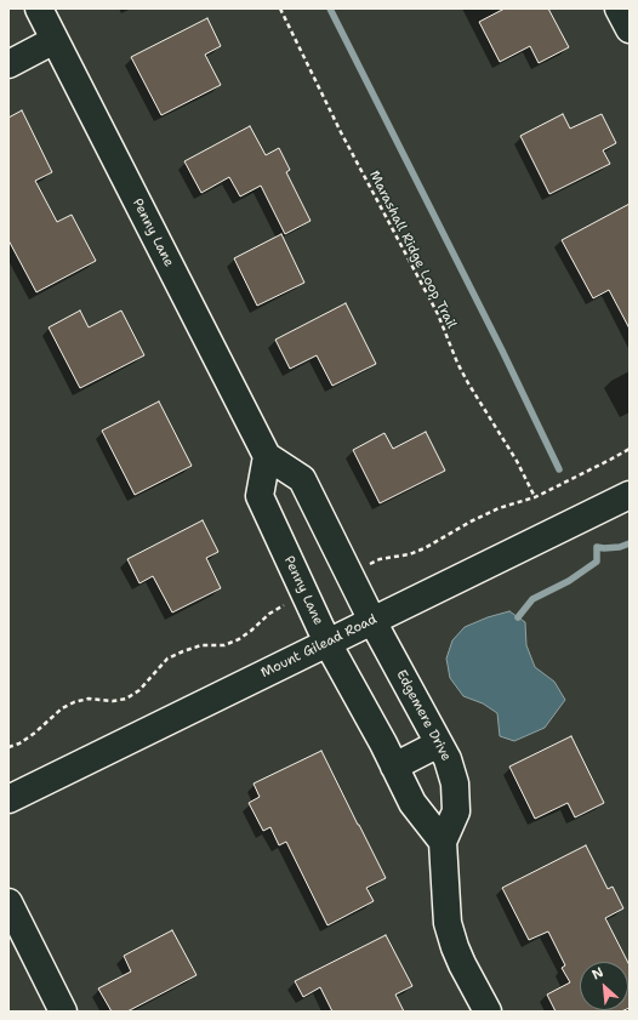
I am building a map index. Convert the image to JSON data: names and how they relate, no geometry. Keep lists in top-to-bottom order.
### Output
{
  "streets": {
    "street": ["Penny Lane", "Mount Gilead Road", "Edgemere Drive"],
    "path": ["Marashall Ridge Loop Trail"]
  },
  "crossings": [
    ["Penny Lane", "Mount Gilead Road"],
    ["Penny Lane", "Edgemere Drive"],
    ["Mount Gilead Road", "Edgemere Drive"]
  ],
  "north": "top left"
}
